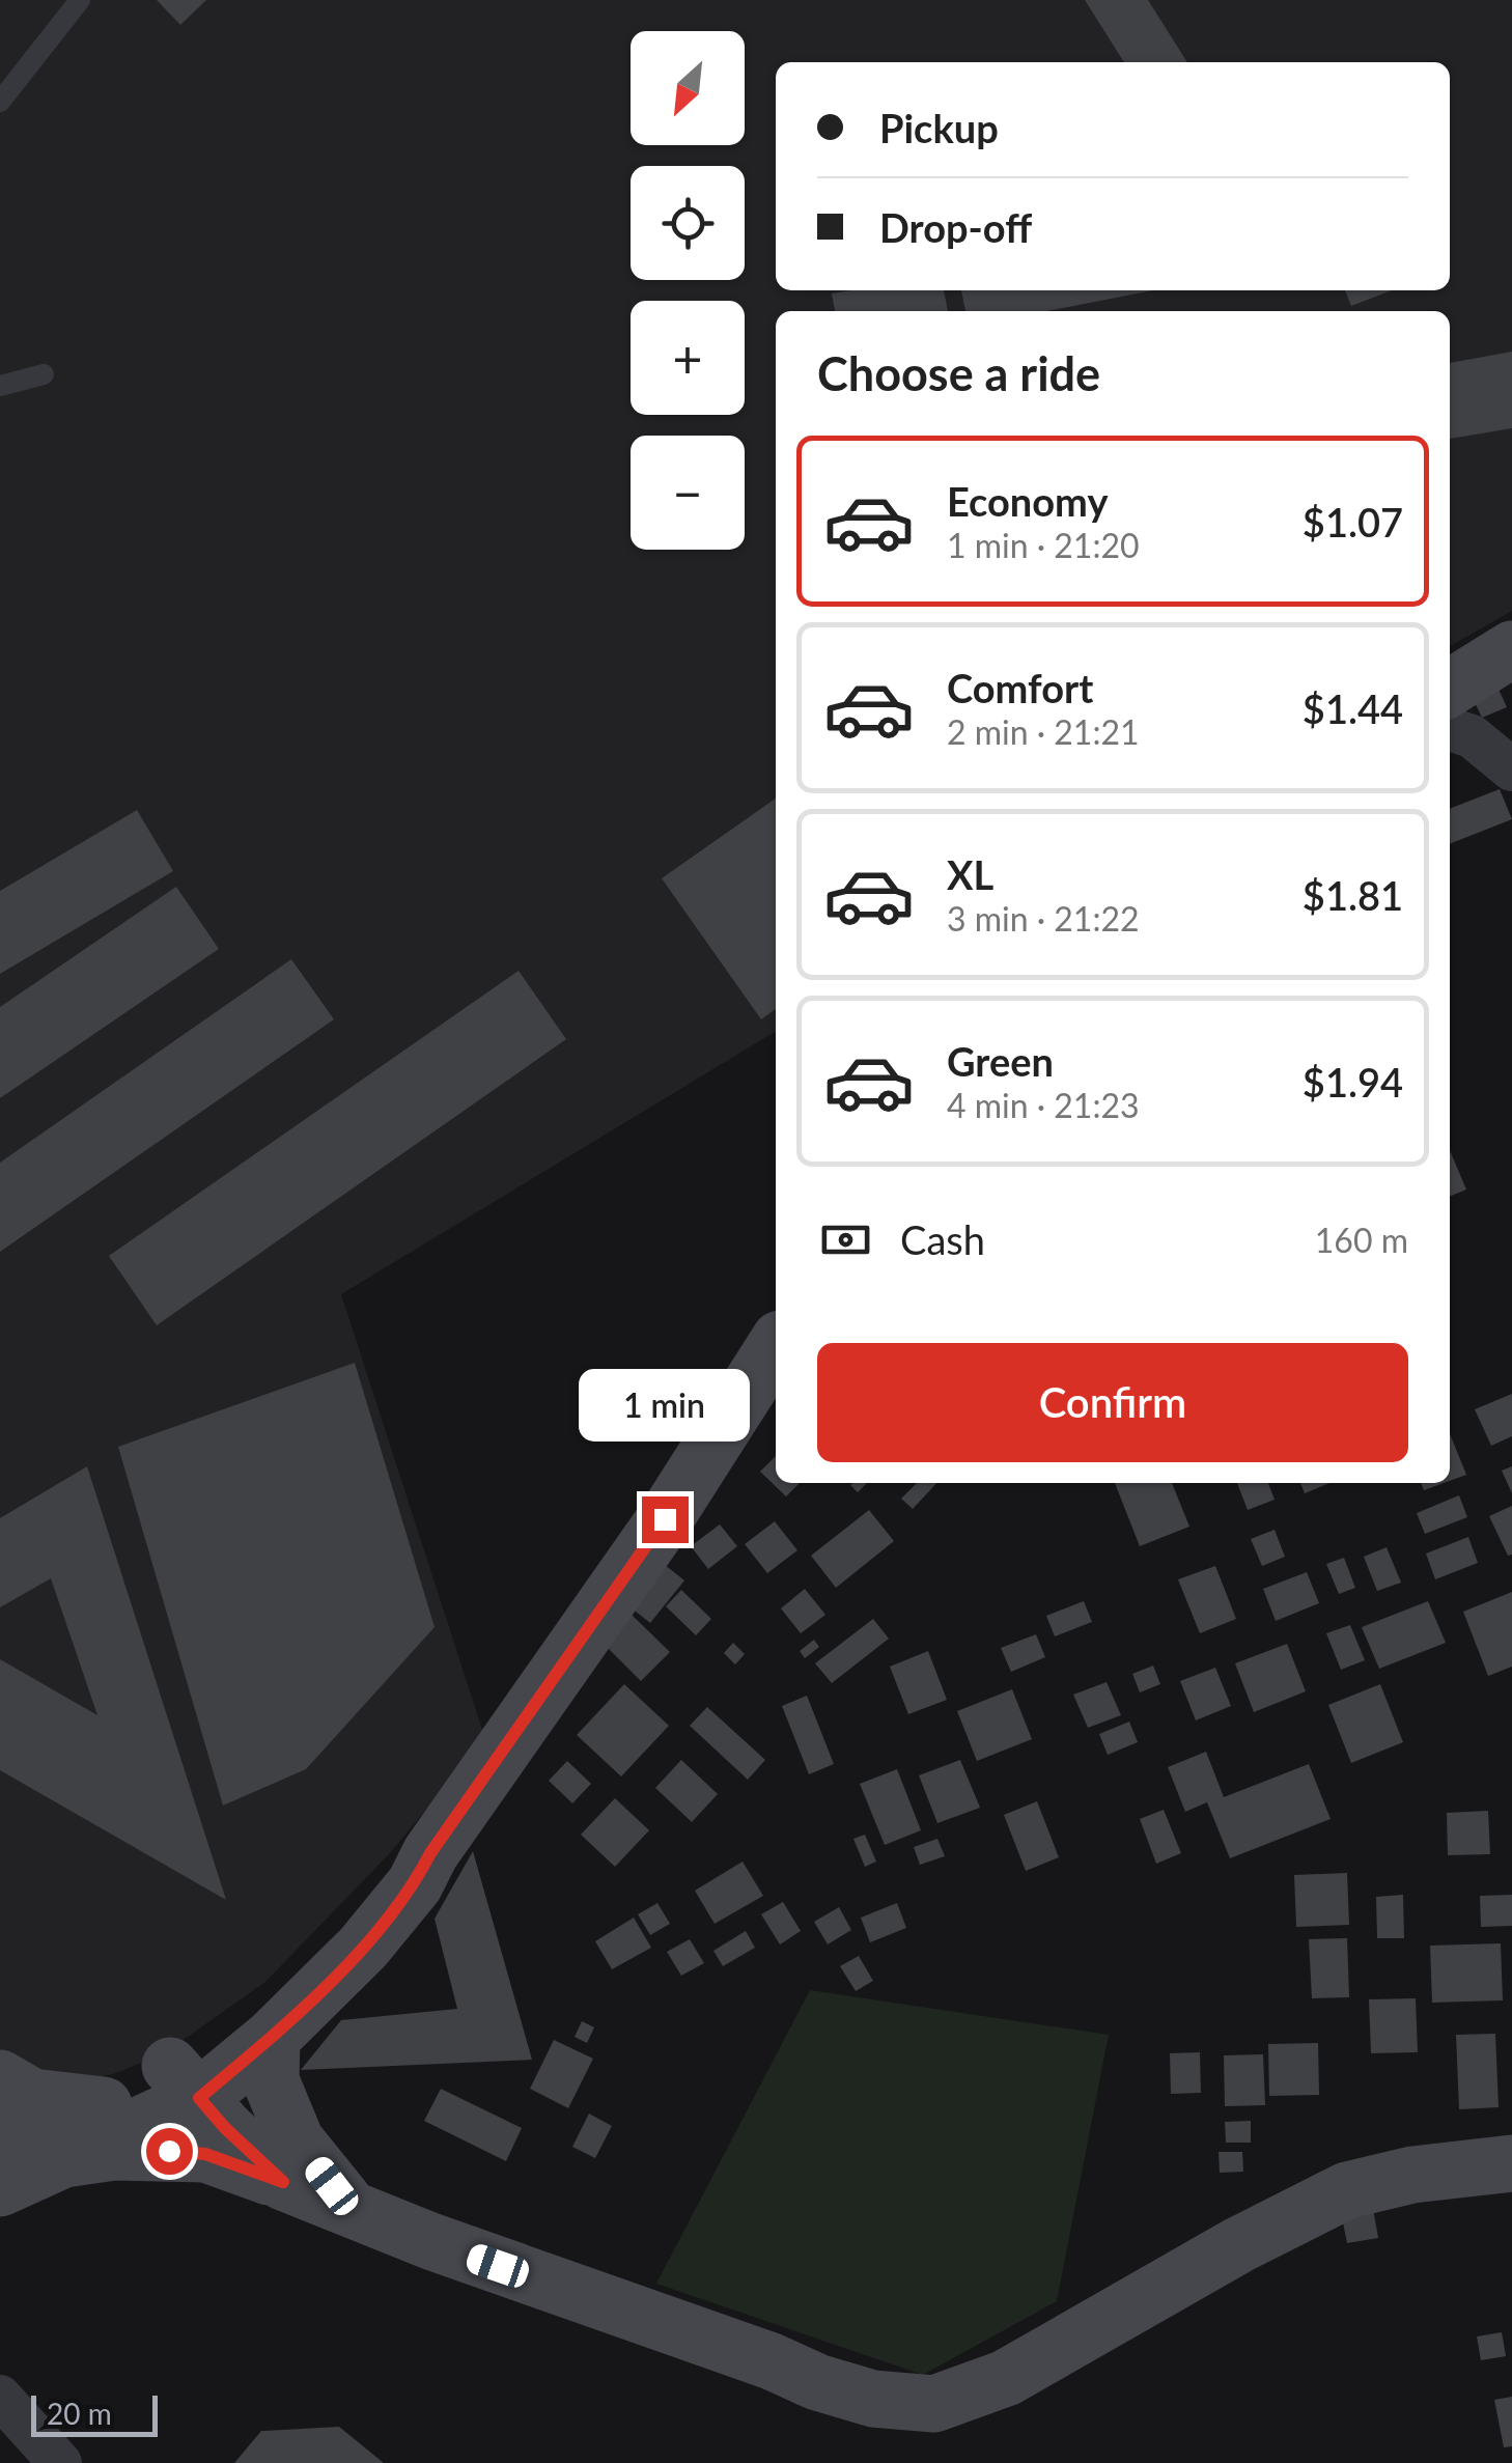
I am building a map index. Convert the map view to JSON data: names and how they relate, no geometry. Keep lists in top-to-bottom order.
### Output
{
  "scale_bar": "20 m",
  "north": "bottom left",
  "page": {
    "map_buttons": ["+", "−"],
    "banner": ["Pickup", "Drop-off"],
    "heading": "Choose a ride",
    "list": [
      {
        "name": "Economy",
        "note": "1 min · 21:20",
        "value": "$1.07"
      },
      {
        "name": "Comfort",
        "note": "2 min · 21:21",
        "value": "$1.44"
      },
      {
        "name": "XL",
        "note": "3 min · 21:22",
        "value": "$1.81"
      },
      {
        "name": "Green",
        "note": "4 min · 21:23",
        "value": "$1.94"
      }
    ],
    "pay": ["Cash", "160 m"],
    "buttons": "Confirm",
    "bubble": "1 min",
    "scale": "20 m"
  }
}
